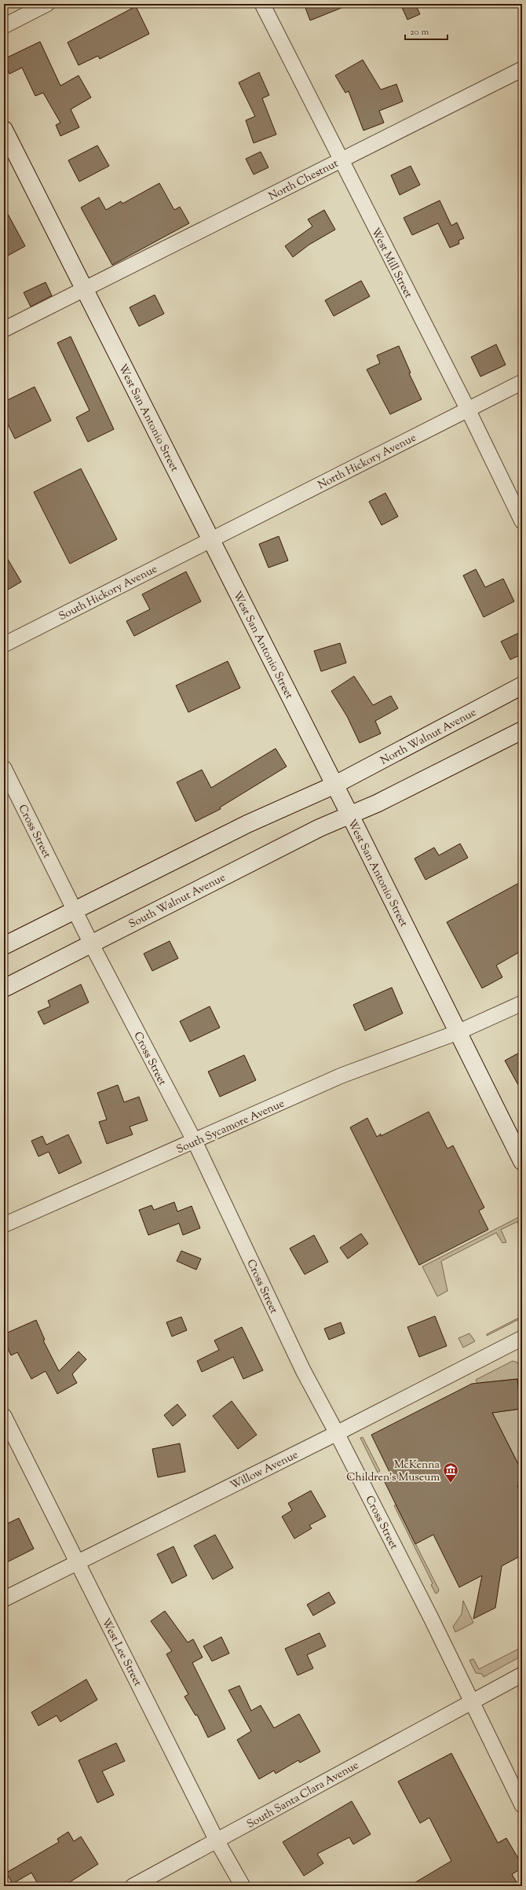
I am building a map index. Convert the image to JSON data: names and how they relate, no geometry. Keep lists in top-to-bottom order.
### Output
{
  "streets": {
    "main road": ["West San Antonio Street", "North Walnut Avenue", "South Walnut Avenue"],
    "street": [
      "North Chestnut",
      "West Mill Street",
      "North Hickory Avenue",
      "South Hickory Avenue",
      "Cross Street",
      "South Sycamore Avenue",
      "Willow Avenue",
      "West Lee Street",
      "South Santa Clara Avenue"
    ]
  },
  "crossings": [
    ["North Chestnut", "West Mill Street"],
    ["North Chestnut", "West San Antonio Street"],
    ["West Mill Street", "North Hickory Avenue"],
    ["West San Antonio Street", "North Hickory Avenue"],
    ["West San Antonio Street", "South Hickory Avenue"],
    ["West San Antonio Street", "North Walnut Avenue"],
    ["West San Antonio Street", "South Walnut Avenue"],
    ["West San Antonio Street", "South Sycamore Avenue"],
    ["North Hickory Avenue", "South Hickory Avenue"],
    ["Cross Street", "South Walnut Avenue"],
    ["Cross Street", "South Sycamore Avenue"],
    ["Cross Street", "Willow Avenue"],
    ["Cross Street", "South Santa Clara Avenue"],
    ["Willow Avenue", "West Lee Street"],
    ["West Lee Street", "South Santa Clara Avenue"]
  ],
  "places": {
    "museum": ["McKenna Children's Museum"]
  },
  "scale_bar": "20 m"
}
